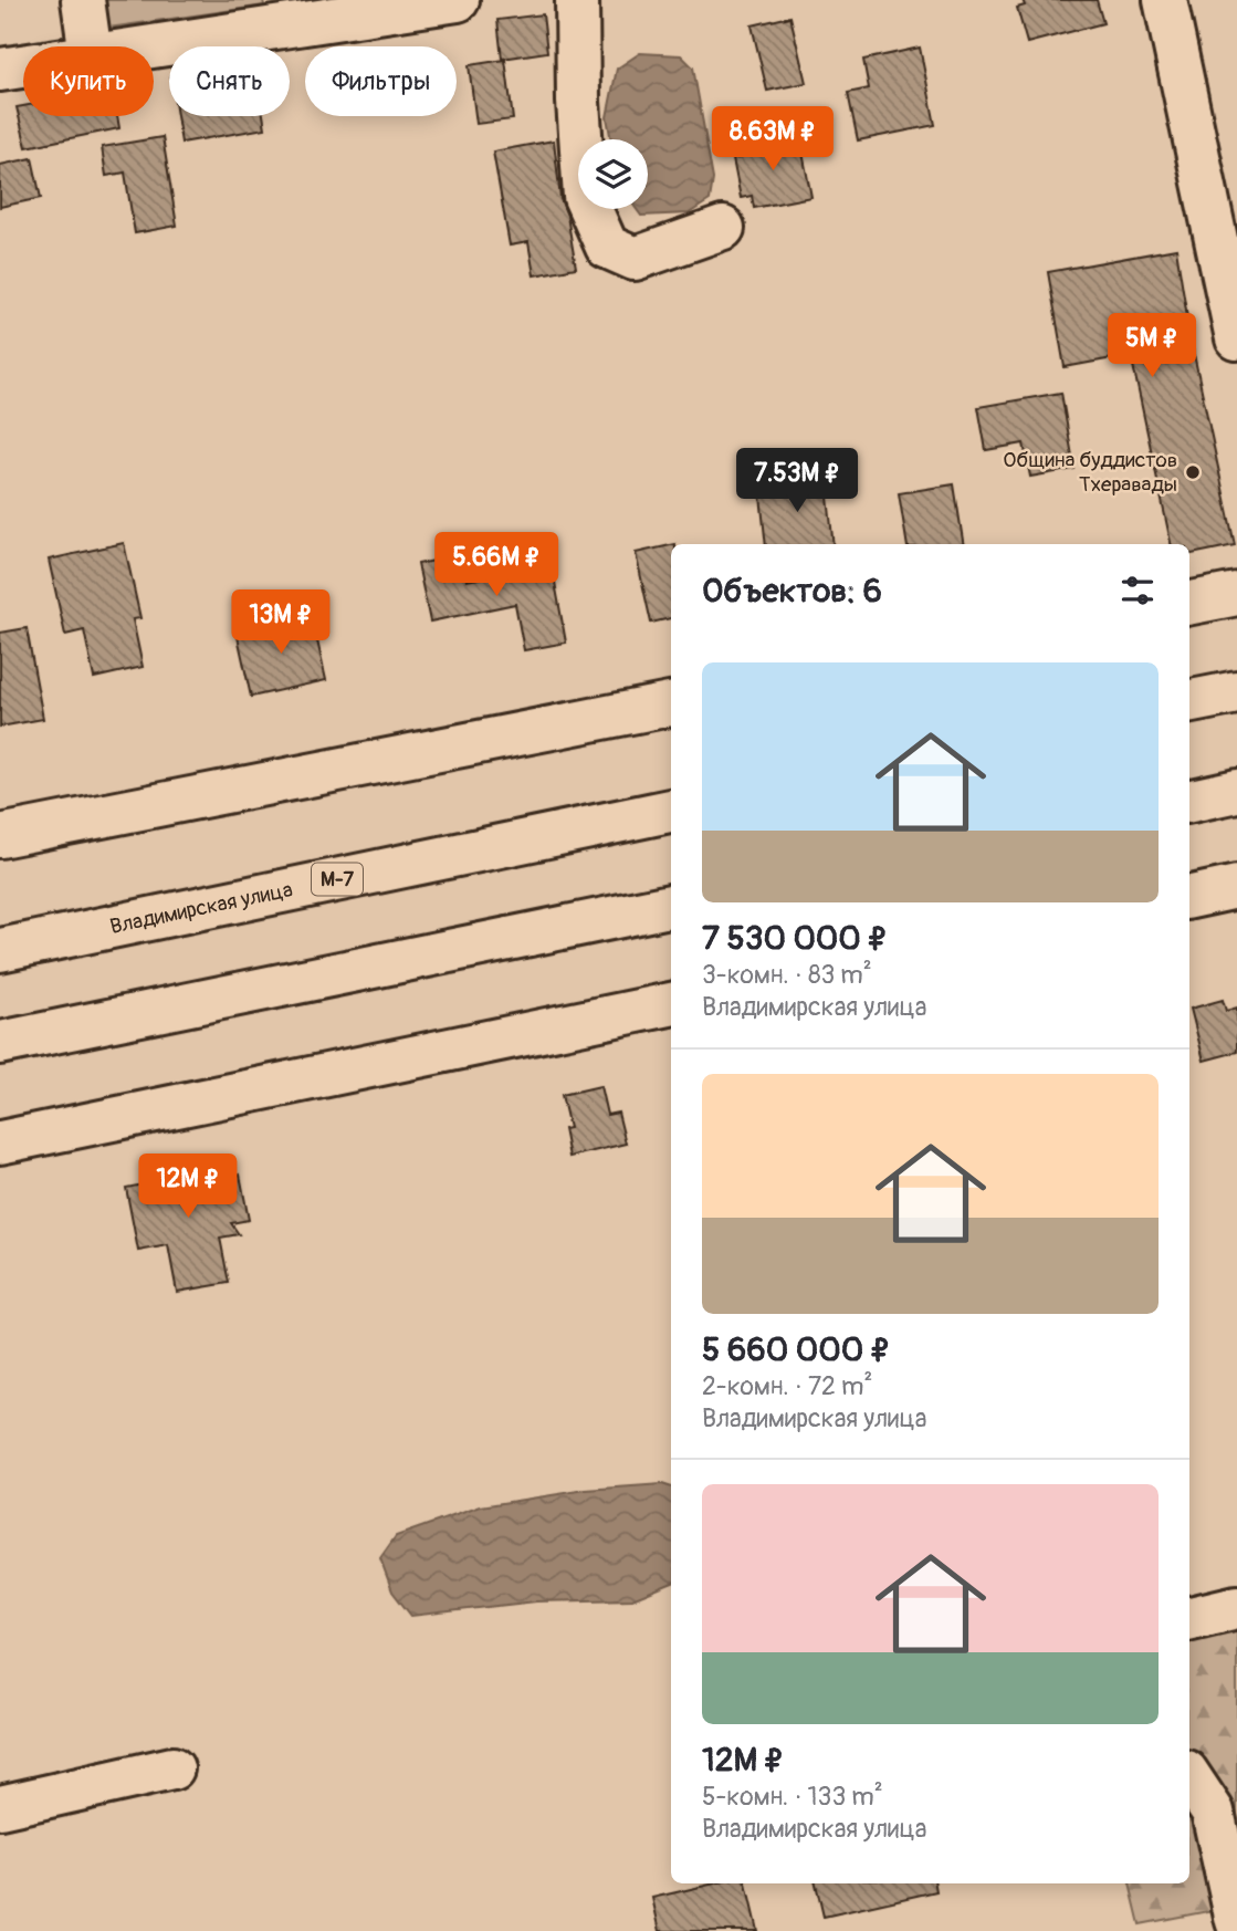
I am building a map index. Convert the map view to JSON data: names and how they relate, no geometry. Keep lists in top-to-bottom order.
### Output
{
  "streets": {
    "main road": ["М-7", "Владимирская улица"]
  },
  "places": ["Община буддистов Тхеравады"],
  "page": {
    "chip": ["Купить", "Снять", "Фильтры"],
    "price": [
      "8.63M ₽",
      "5M ₽",
      "7.53M ₽",
      "5.66M ₽",
      "13M ₽",
      "12M ₽"
    ],
    "heading": "Объектов: 6",
    "list": [
      {
        "name": "7 530 000 ₽",
        "note": "3-комн. · 83 m² · Владимирская улица"
      },
      {
        "name": "5 660 000 ₽",
        "note": "2-комн. · 72 m² · Владимирская улица"
      },
      {
        "name": "12M ₽",
        "note": "5-комн. · 133 m² · Владимирская улица"
      }
    ]
  }
}
